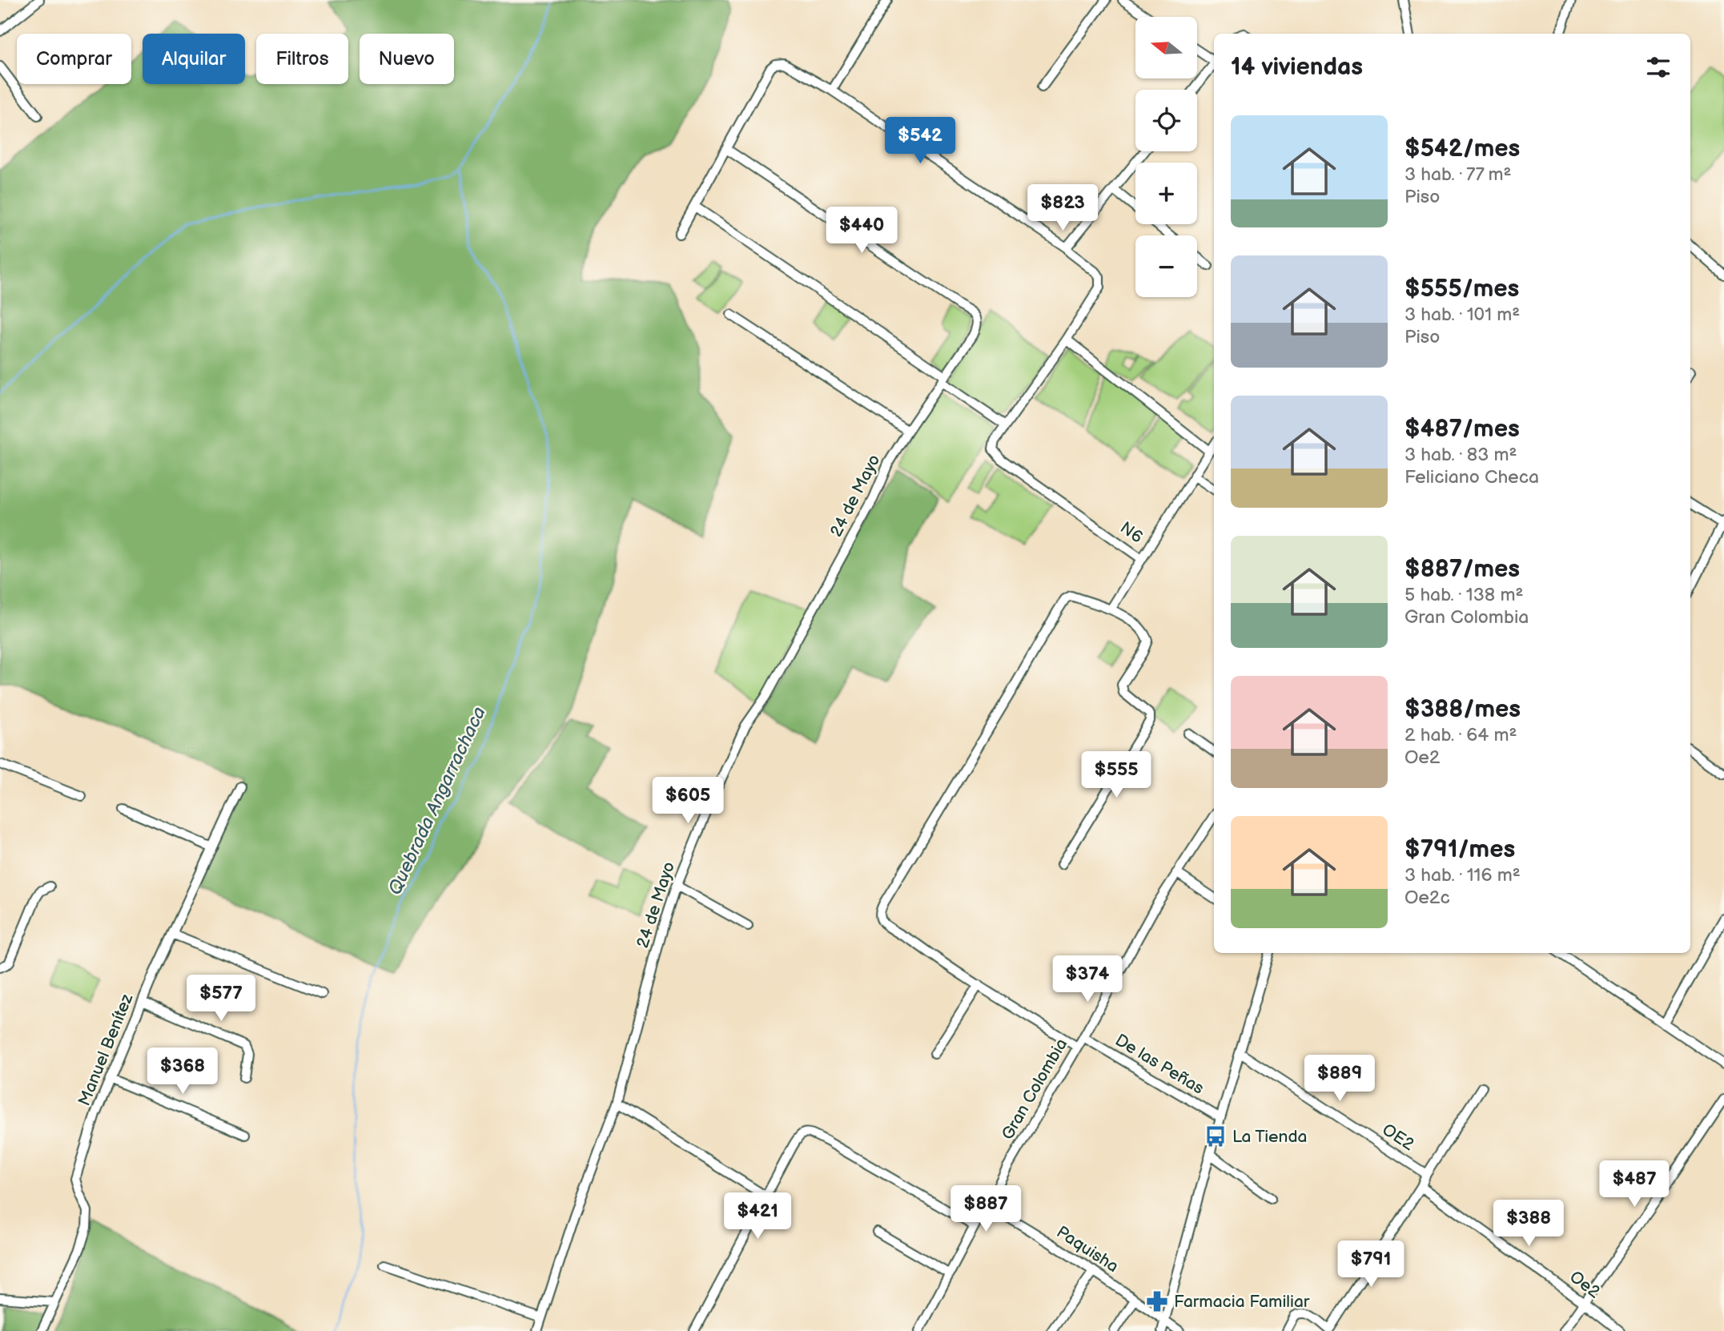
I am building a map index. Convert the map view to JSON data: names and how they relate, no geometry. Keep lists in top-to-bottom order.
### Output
{
  "streets": {
    "street": [
      "24 de Mayo",
      "N6",
      "Manuel Benítez",
      "De las Peñas",
      "Gran Colombia",
      "OE2",
      "Paquisha",
      "Oe2"
    ]
  },
  "crossings": [
    ["De las Peñas", "Gran Colombia"],
    ["Gran Colombia", "Paquisha"]
  ],
  "water": ["Quebrada Angarrachaca"],
  "places": {
    "bus stop": ["La Tienda"],
    "pharmacy": ["Farmacia Familiar"]
  },
  "north": "left",
  "page": {
    "map_buttons": ["+", "−"],
    "chip": [
      "Comprar",
      "Alquilar",
      "Filtros",
      "Nuevo"
    ],
    "heading": "14 viviendas",
    "list": [
      {
        "name": "$542/mes",
        "note": "3 hab. · 77 m² · Piso"
      },
      {
        "name": "$555/mes",
        "note": "3 hab. · 101 m² · Piso"
      },
      {
        "name": "$487/mes",
        "note": "3 hab. · 83 m² · Feliciano Checa"
      },
      {
        "name": "$887/mes",
        "note": "5 hab. · 138 m² · Gran Colombia"
      },
      {
        "name": "$388/mes",
        "note": "2 hab. · 64 m² · Oe2"
      },
      {
        "name": "$791/mes",
        "note": "3 hab. · 116 m² · Oe2c"
      }
    ],
    "price": [
      "$542",
      "$823",
      "$440",
      "$555",
      "$605",
      "$374",
      "$577",
      "$368",
      "$889",
      "$487",
      "$887",
      "$421",
      "$388",
      "$791"
    ]
  }
}
